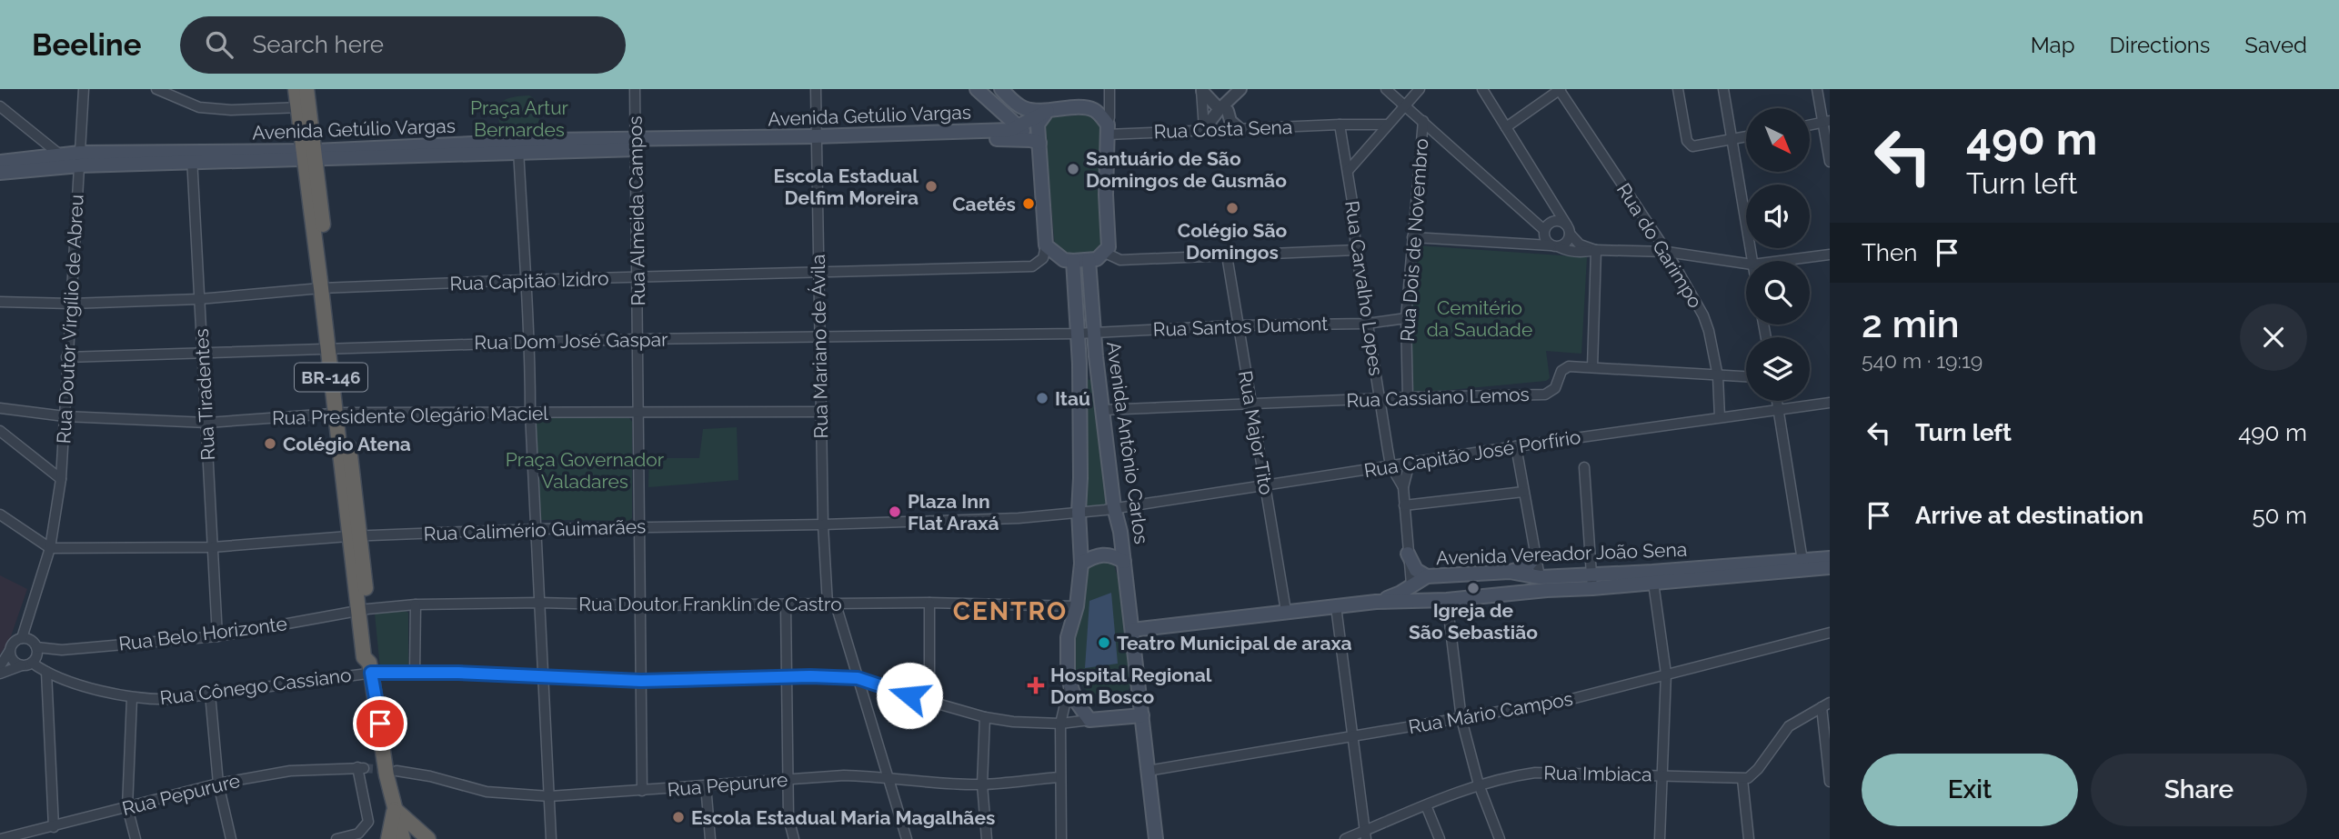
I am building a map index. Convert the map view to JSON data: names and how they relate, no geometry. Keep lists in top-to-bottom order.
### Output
{
  "streets": {
    "highway": ["BR-146"],
    "main road": ["Avenida Getúlio Vargas", "Avenida Antônio Carlos", "Avenida Vereador João Sena"],
    "street": [
      "Rua Costa Sena",
      "Rua Almeida Campos",
      "Rua Dois de Novembro",
      "Rua do Garimpo",
      "Rua Capitão Izidro",
      "Rua Carvalho Lopes",
      "Rua Doutor Virgílio de Abreu",
      "Rua Santos Dumont",
      "Rua Dom José Gaspar",
      "Rua Mariano de Ávila",
      "Rua Tiradentes",
      "Rua Cassiano Lemos",
      "Rua Presidente Olegário Maciel",
      "Rua Major Tito",
      "Rua Capitão José Porfírio",
      "Rua Calimério Guimarães",
      "Rua Doutor Franklin de Castro",
      "Rua Belo Horizonte",
      "Rua Cônego Cassiano",
      "Rua Mário Campos",
      "Rua Imbiaca",
      "Rua Pepurure"
    ]
  },
  "crossings": [
    ["Avenida Getúlio Vargas", "Rua Almeida Campos"],
    ["Avenida Getúlio Vargas", "Rua Doutor Virgílio de Abreu"],
    ["Avenida Getúlio Vargas", "Rua Mariano de Ávila"],
    ["Avenida Getúlio Vargas", "BR-146"],
    ["Avenida Getúlio Vargas", "Rua Tiradentes"],
    ["Rua Costa Sena", "Rua Carvalho Lopes"],
    ["Rua Almeida Campos", "Rua Capitão Izidro"],
    ["Rua Almeida Campos", "Rua Dom José Gaspar"],
    ["Rua Almeida Campos", "Rua Presidente Olegário Maciel"],
    ["Rua Almeida Campos", "Rua Calimério Guimarães"],
    ["Rua Almeida Campos", "Rua Doutor Franklin de Castro"],
    ["Rua Almeida Campos", "Rua Cônego Cassiano"],
    ["Rua Almeida Campos", "Rua Pepurure"],
    ["Rua Dois de Novembro", "Rua Santos Dumont"],
    ["Rua Dois de Novembro", "Rua Cassiano Lemos"],
    ["Rua do Garimpo", "Rua Cassiano Lemos"],
    ["Rua do Garimpo", "Rua Capitão José Porfírio"],
    ["Rua Capitão Izidro", "Rua Doutor Virgílio de Abreu"],
    ["Rua Capitão Izidro", "Rua Mariano de Ávila"],
    ["Rua Capitão Izidro", "BR-146"],
    ["Rua Capitão Izidro", "Rua Tiradentes"],
    ["Rua Carvalho Lopes", "Rua Santos Dumont"],
    ["Rua Carvalho Lopes", "Rua Cassiano Lemos"],
    ["Rua Carvalho Lopes", "Rua Capitão José Porfírio"],
    ["Rua Carvalho Lopes", "Avenida Vereador João Sena"],
    ["Rua Doutor Virgílio de Abreu", "Rua Dom José Gaspar"],
    ["Rua Doutor Virgílio de Abreu", "Rua Presidente Olegário Maciel"],
    ["Rua Doutor Virgílio de Abreu", "Rua Calimério Guimarães"],
    ["Rua Doutor Virgílio de Abreu", "Rua Belo Horizonte"],
    ["Rua Doutor Virgílio de Abreu", "Rua Cônego Cassiano"],
    ["Rua Santos Dumont", "Rua Dom José Gaspar"],
    ["Rua Santos Dumont", "Rua Major Tito"],
    ["Rua Santos Dumont", "Avenida Antônio Carlos"],
    ["Rua Dom José Gaspar", "Rua Mariano de Ávila"],
    ["Rua Dom José Gaspar", "BR-146"],
    ["Rua Dom José Gaspar", "Rua Tiradentes"],
    ["Rua Dom José Gaspar", "Avenida Antônio Carlos"],
    ["Rua Mariano de Ávila", "Rua Presidente Olegário Maciel"],
    ["Rua Mariano de Ávila", "Rua Calimério Guimarães"],
    ["Rua Mariano de Ávila", "Rua Doutor Franklin de Castro"],
    ["Rua Mariano de Ávila", "Rua Cônego Cassiano"],
    ["Rua Mariano de Ávila", "Rua Pepurure"],
    ["BR-146", "Rua Presidente Olegário Maciel"],
    ["BR-146", "Rua Calimério Guimarães"],
    ["BR-146", "Rua Doutor Franklin de Castro"],
    ["BR-146", "Rua Belo Horizonte"],
    ["BR-146", "Rua Cônego Cassiano"],
    ["Rua Tiradentes", "Rua Presidente Olegário Maciel"],
    ["Rua Tiradentes", "Rua Calimério Guimarães"],
    ["Rua Tiradentes", "Rua Belo Horizonte"],
    ["Rua Cassiano Lemos", "Rua Major Tito"],
    ["Rua Cassiano Lemos", "Avenida Antônio Carlos"],
    ["Rua Major Tito", "Rua Capitão José Porfírio"],
    ["Rua Major Tito", "Avenida Vereador João Sena"],
    ["Avenida Antônio Carlos", "Rua Capitão José Porfírio"],
    ["Avenida Antônio Carlos", "Rua Calimério Guimarães"],
    ["Avenida Antônio Carlos", "Avenida Vereador João Sena"],
    ["Avenida Antônio Carlos", "Rua Doutor Franklin de Castro"],
    ["Avenida Antônio Carlos", "Rua Mário Campos"],
    ["Rua Capitão José Porfírio", "Rua Calimério Guimarães"],
    ["Rua Doutor Franklin de Castro", "Rua Belo Horizonte"],
    ["Rua Belo Horizonte", "Rua Cônego Cassiano"]
  ],
  "districts": ["CENTRO"],
  "parks": ["Praça Artur Bernardes", "Cemitério da Saudade", "Praça Governador Valadares"],
  "places": {
    "other": [
      "Santuário de São Domingos de Gusmão",
      "Escola Estadual Delfim Moreira",
      "Caetés",
      "Colégio São Domingos",
      "Itaú",
      "Colégio Atena",
      "Plaza Inn Flat Araxá",
      "Igreja de São Sebastião",
      "Teatro Municipal de araxa",
      "Escola Estadual Maria Magalhães"
    ],
    "health": ["Hospital Regional Dom Bosco"]
  },
  "north": "bottom right",
  "page": {
    "header": "Beeline",
    "search": "Search here",
    "nav": ["Map", "Directions", "Saved"],
    "turn": ["490 m", "Turn left"],
    "then": "Then",
    "heading": ["2 min", "540 m · 19:19"],
    "list": [
      {
        "name": "Turn left",
        "value": "490 m"
      },
      {
        "name": "Arrive at destination",
        "value": "50 m"
      }
    ],
    "buttons": ["Exit", "Share"]
  }
}
